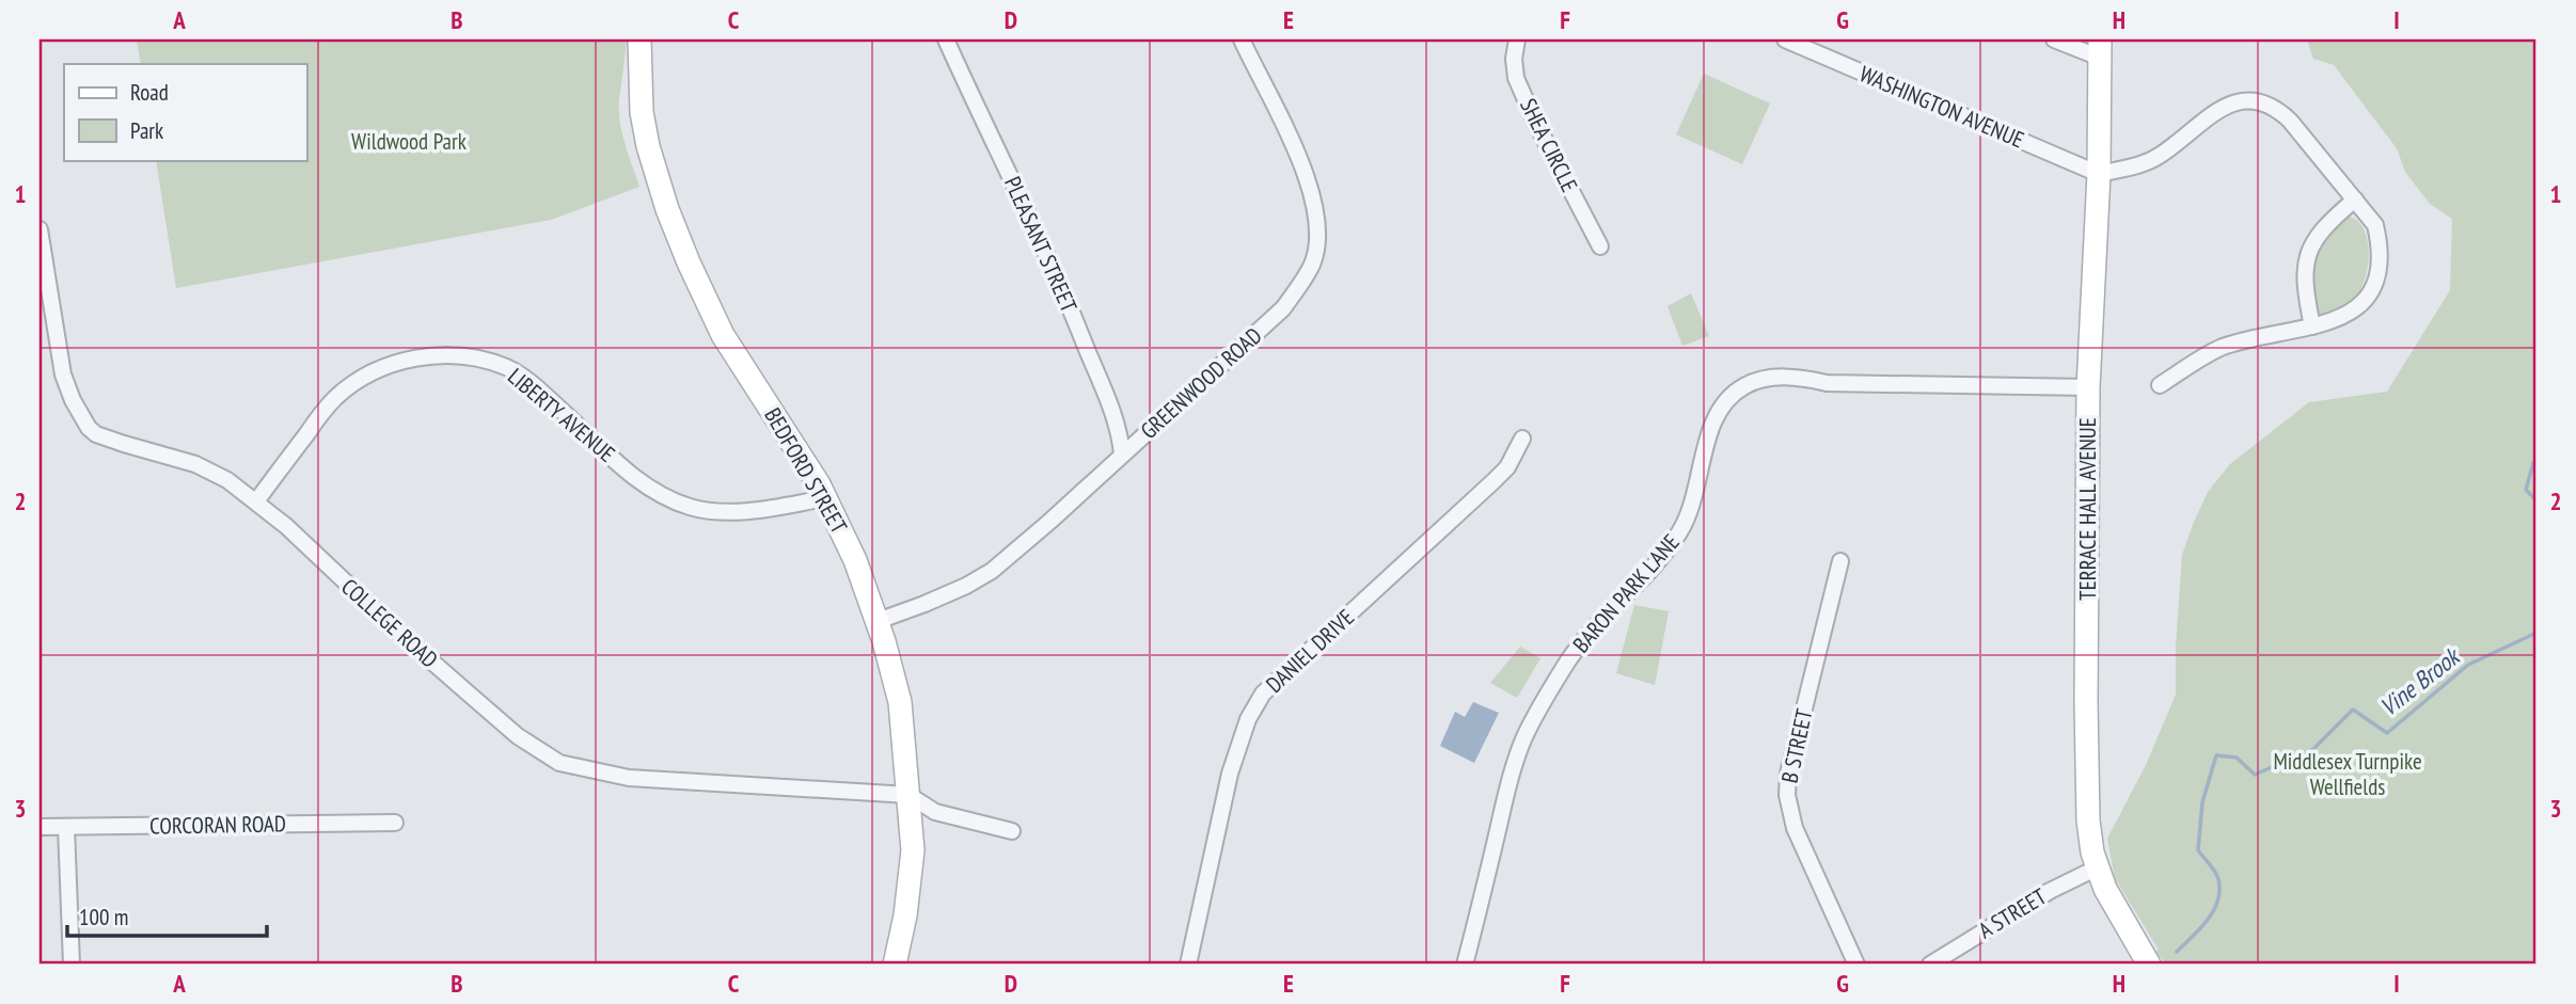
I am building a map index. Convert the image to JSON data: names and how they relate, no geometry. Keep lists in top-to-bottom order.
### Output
{
  "streets": {
    "main road": ["BEDFORD STREET", "TERRACE HALL AVENUE"],
    "street": [
      "WASHINGTON AVENUE",
      "SHEA CIRCLE",
      "PLEASANT STREET",
      "GREENWOOD ROAD",
      "LIBERTY AVENUE",
      "BARON PARK LANE",
      "COLLEGE ROAD",
      "DANIEL DRIVE",
      "B STREET",
      "CORCORAN ROAD",
      "A STREET"
    ]
  },
  "crossings": [
    ["WASHINGTON AVENUE", "TERRACE HALL AVENUE"],
    ["PLEASANT STREET", "GREENWOOD ROAD"],
    ["GREENWOOD ROAD", "BEDFORD STREET"],
    ["LIBERTY AVENUE", "BEDFORD STREET"],
    ["LIBERTY AVENUE", "COLLEGE ROAD"],
    ["BEDFORD STREET", "COLLEGE ROAD"],
    ["TERRACE HALL AVENUE", "BARON PARK LANE"],
    ["TERRACE HALL AVENUE", "A STREET"]
  ],
  "water": ["Vine Brook"],
  "parks": ["Wildwood Park", "Middlesex Turnpike Wellfields"],
  "legend": ["Road", "Park"],
  "scale_bar": "100 m",
  "grid": {
    "columns": [
      "A",
      "B",
      "C",
      "D",
      "E",
      "F",
      "G",
      "H",
      "I"
    ],
    "rows": ["1", "2", "3"]
  }
}
